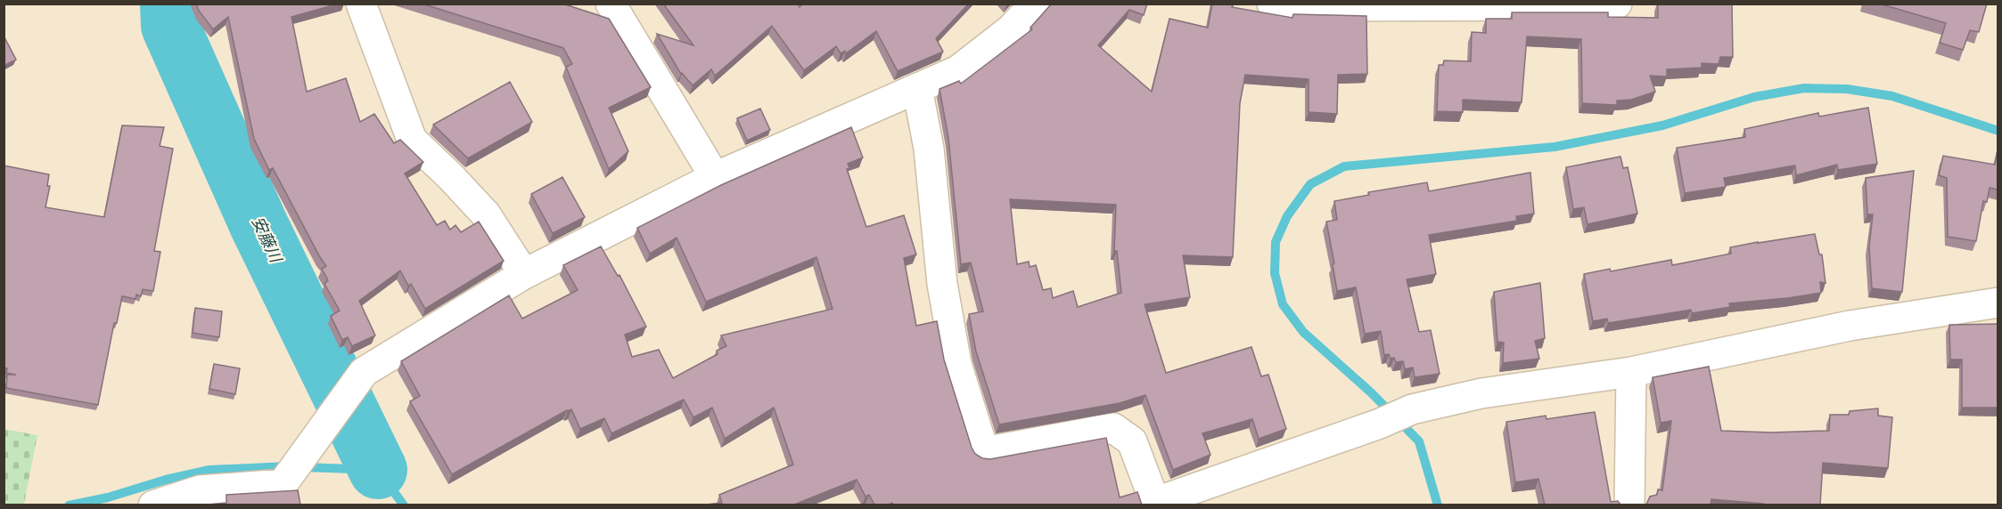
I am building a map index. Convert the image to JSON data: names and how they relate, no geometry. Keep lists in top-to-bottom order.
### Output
{
  "water": ["安藤川"]
}
